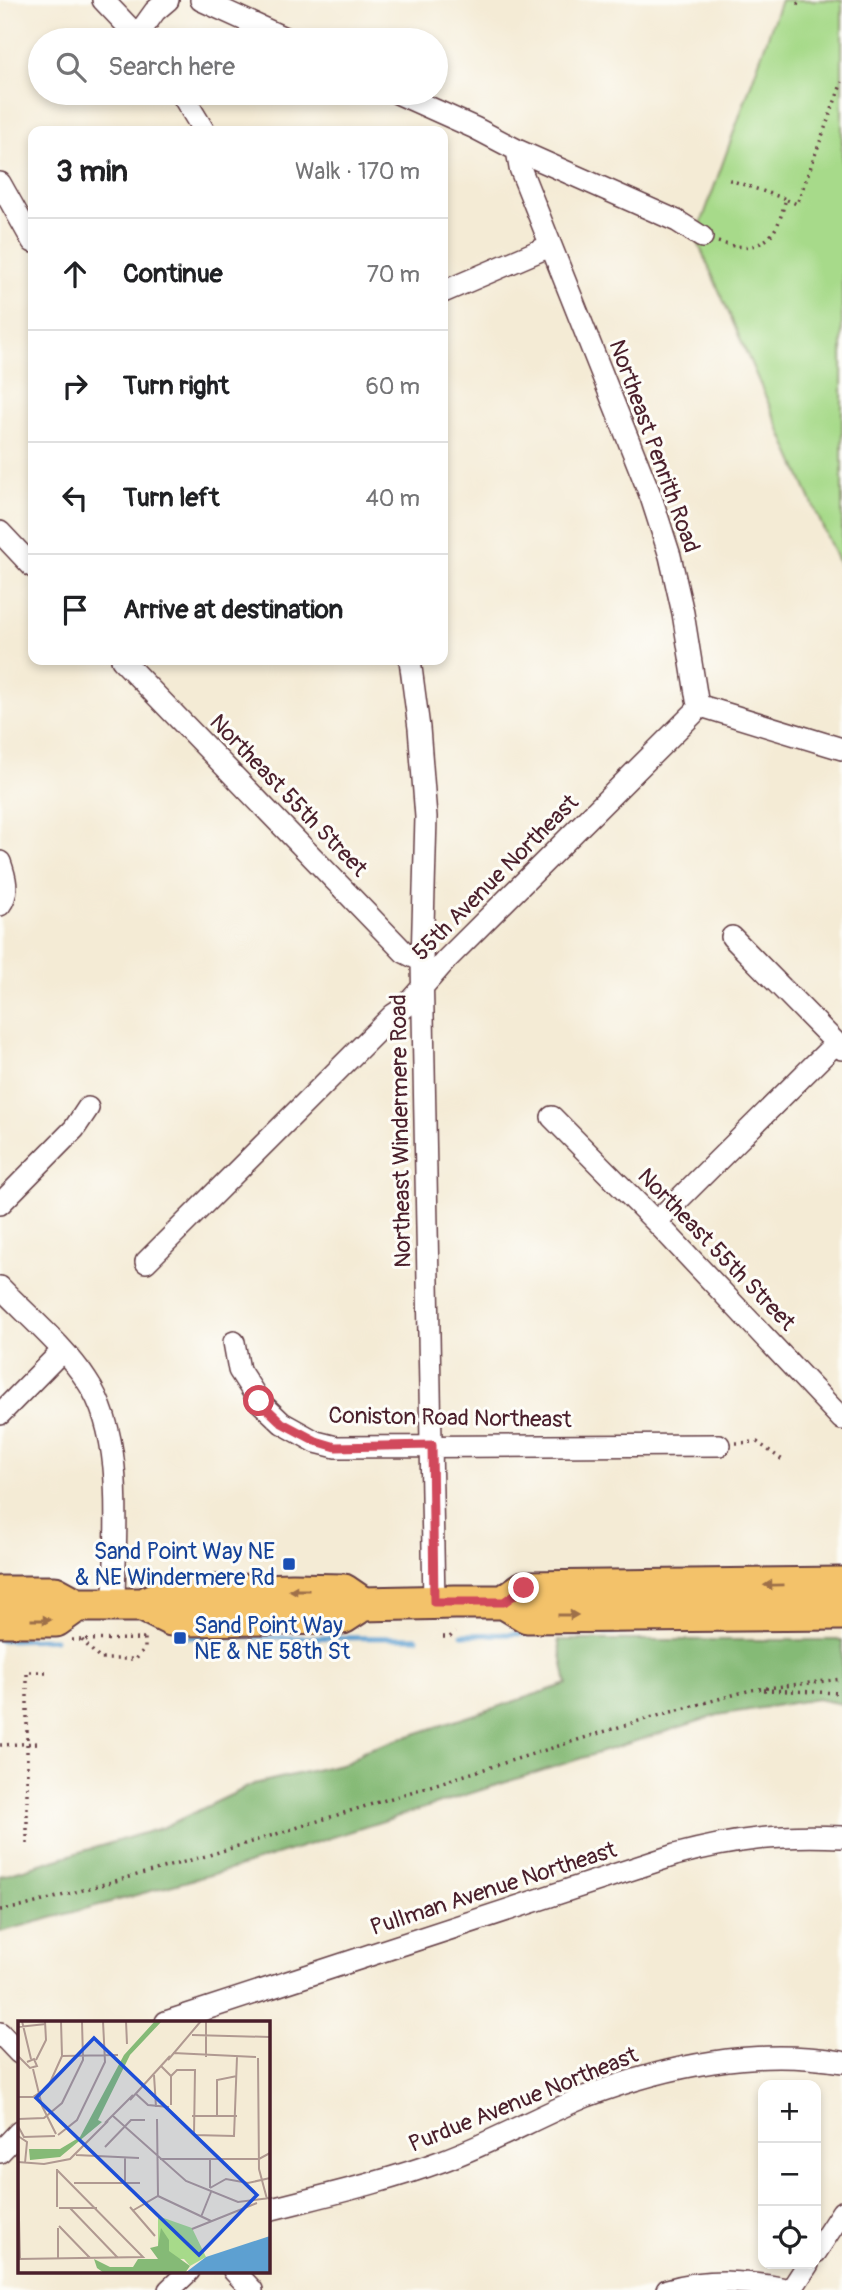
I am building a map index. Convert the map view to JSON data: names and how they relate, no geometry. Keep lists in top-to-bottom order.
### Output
{
  "streets": {
    "street": [
      "Northeast Penrith Road",
      "Northeast 55th Street",
      "55th Avenue Northeast",
      "Northeast Windermere Road",
      "Coniston Road Northeast",
      "Pullman Avenue Northeast",
      "Purdue Avenue Northeast"
    ]
  },
  "crossings": [
    ["Northeast Penrith Road", "55th Avenue Northeast"],
    ["Northeast 55th Street", "Northeast Windermere Road"],
    ["55th Avenue Northeast", "Northeast Windermere Road"],
    ["Northeast Windermere Road", "Coniston Road Northeast"]
  ],
  "places": {
    "transit": ["Sand Point Way NE & NE Windermere Rd", "Sand Point Way NE & NE 58th St"]
  },
  "page": {
    "search": "Search here",
    "heading": ["3 min", "Walk · 170 m"],
    "list": [
      ["Continue", "70 m"],
      ["Turn right", "60 m"],
      ["Turn left", "40 m"],
      "Arrive at destination"
    ],
    "map_buttons": ["+", "−"]
  }
}
